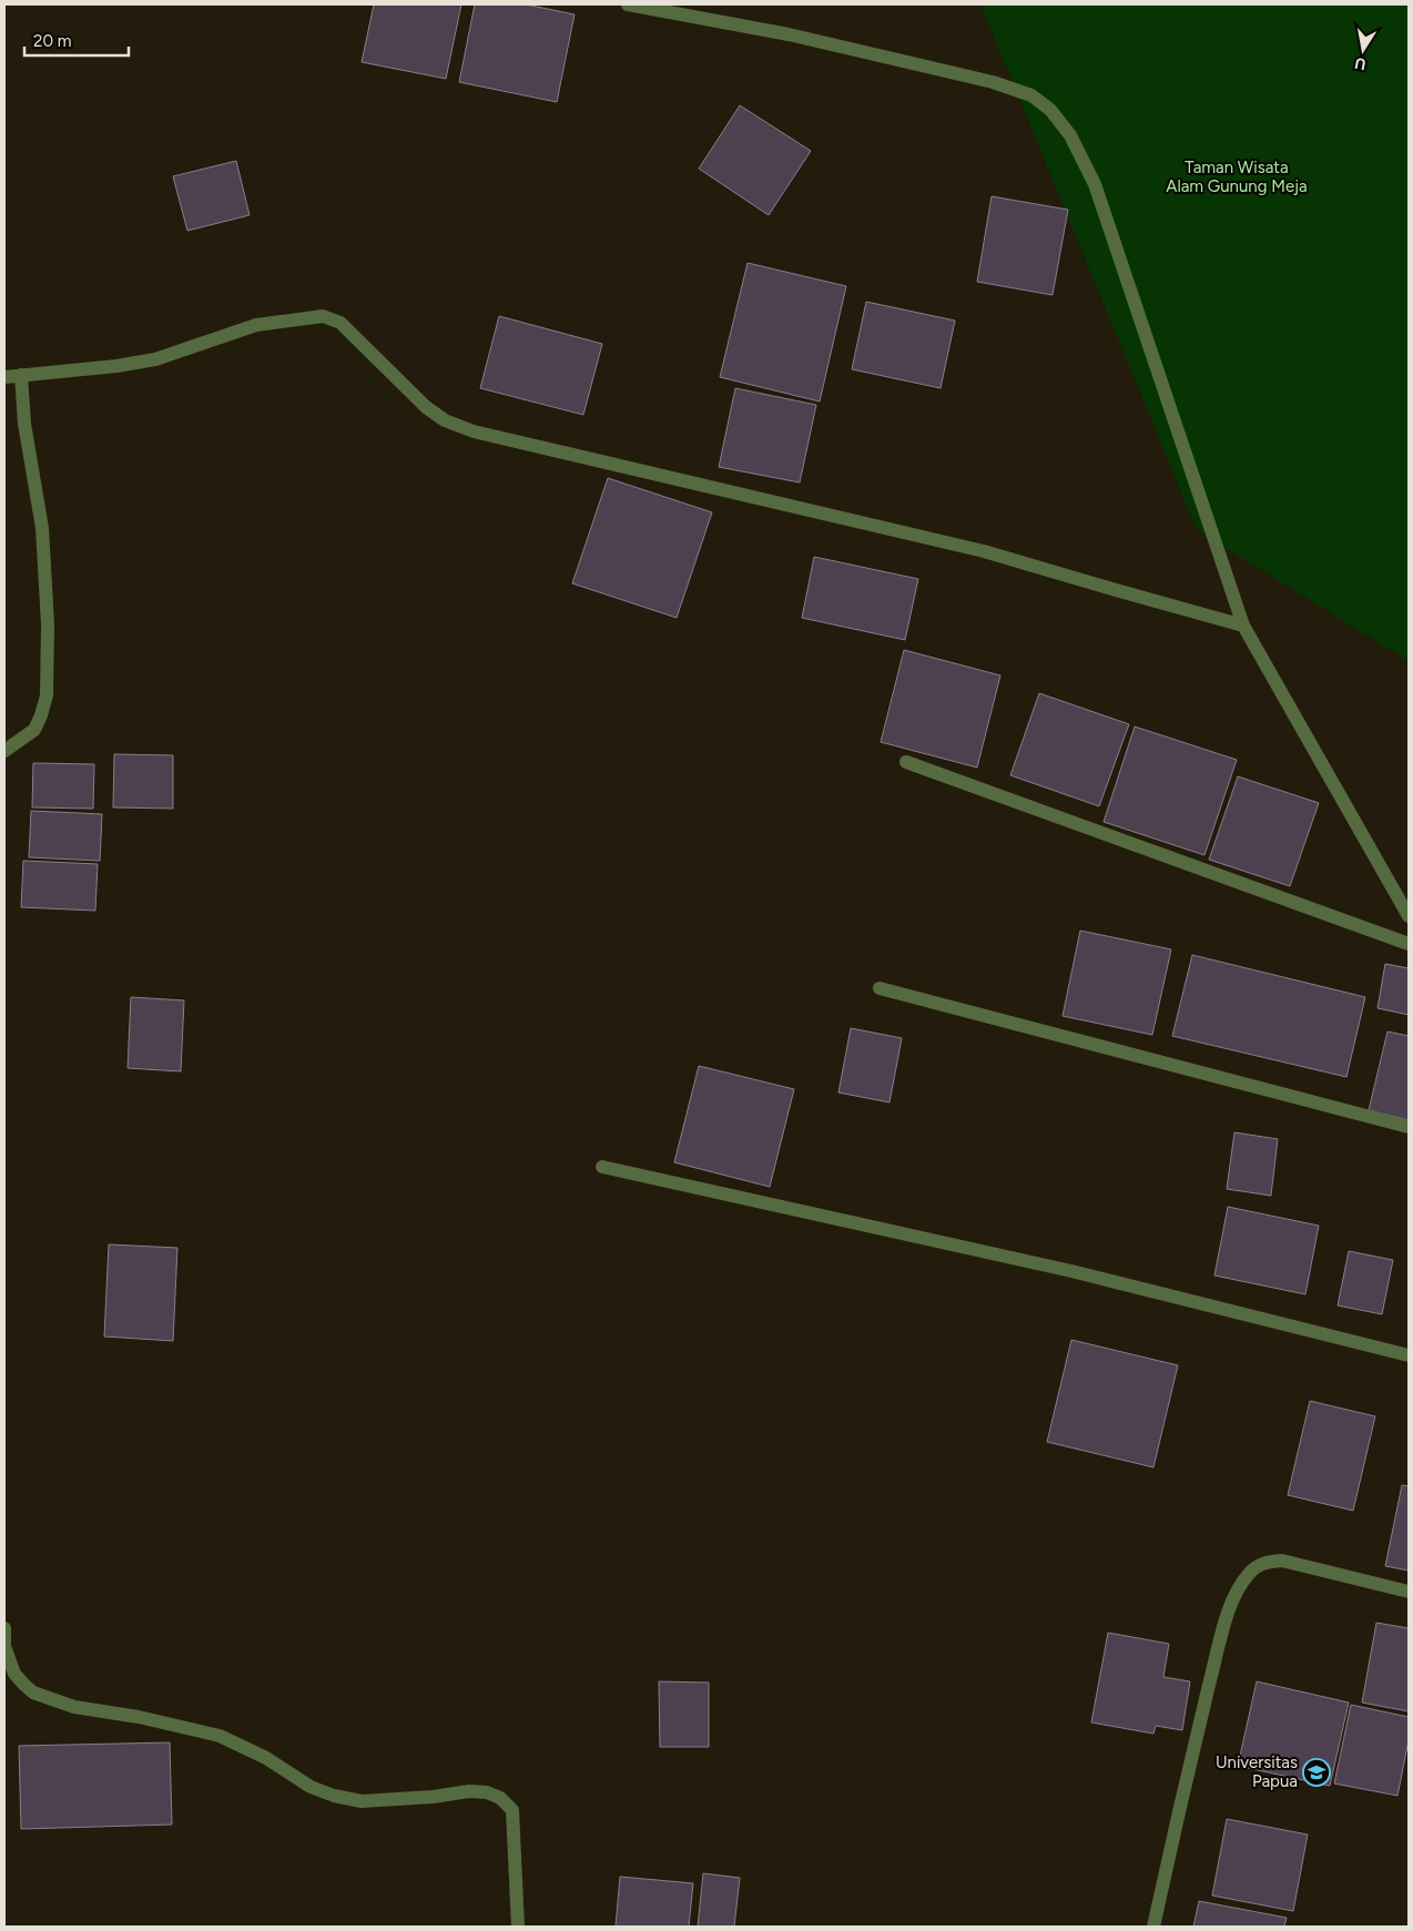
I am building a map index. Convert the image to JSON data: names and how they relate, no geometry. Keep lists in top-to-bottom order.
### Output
{
  "parks": ["Taman Wisata Alam Gunung Meja"],
  "places": {
    "school or university": ["Universitas Papua"]
  },
  "scale_bar": "20 m",
  "north": "bottom"
}
